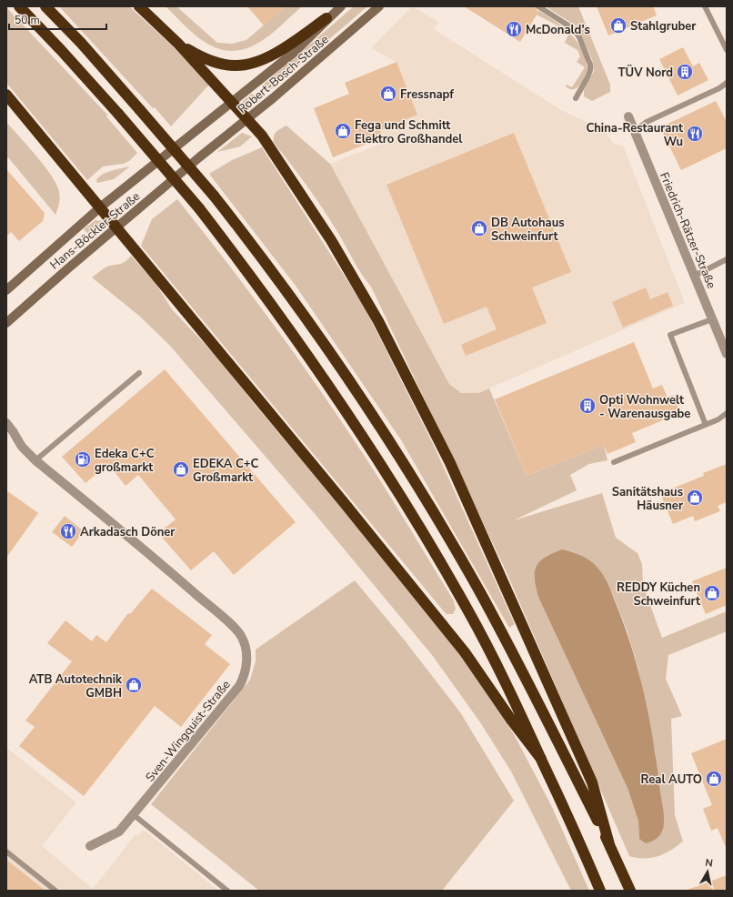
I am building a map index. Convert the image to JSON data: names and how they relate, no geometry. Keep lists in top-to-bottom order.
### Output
{
  "streets": {
    "street": [
      "Robert-Bosch-Straße",
      "Hans-Böckler-Straße",
      "Friedrich-Rätzer-Straße",
      "Sven-Wingquist-Straße"
    ]
  },
  "crossings": [
    ["Robert-Bosch-Straße", "Hans-Böckler-Straße"]
  ],
  "places": {
    "shop": [
      "Stahlgruber",
      "Fressnapf",
      "Fega und Schmitt Elektro Großhandel",
      "DB Autohaus Schweinfurt",
      "EDEKA C+C Großmarkt",
      "Sanitätshaus Häusner",
      "REDDY Küchen Schweinfurt",
      "ATB Autotechnik GMBH",
      "Real AUTO"
    ],
    "restaurant": ["McDonald's", "China-Restaurant Wu", "Arkadasch Döner"],
    "building": ["TÜV Nord", "Opti Wohnwelt - Warenausgabe"],
    "fuel station": ["Edeka C+C großmarkt"]
  },
  "scale_bar": "50 m",
  "north": "top"
}
